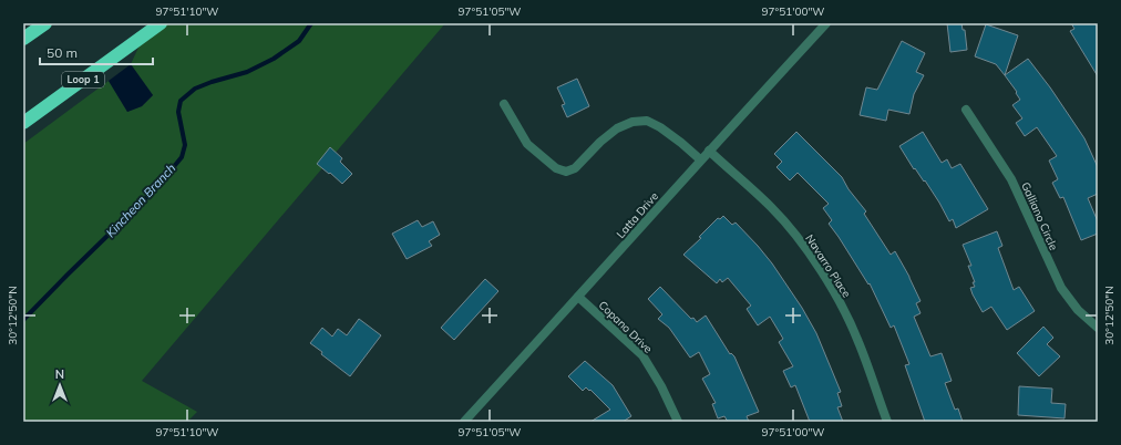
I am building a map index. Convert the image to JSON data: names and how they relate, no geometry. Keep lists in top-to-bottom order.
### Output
{
  "streets": {
    "highway": ["Loop 1"],
    "street": [
      "Latta Drive",
      "Galliano Circle",
      "Navarro Place",
      "Copano Drive"
    ]
  },
  "crossings": [
    ["Latta Drive", "Navarro Place"],
    ["Latta Drive", "Copano Drive"]
  ],
  "water": ["Kincheon Branch"],
  "scale_bar": "50 m",
  "north": "top",
  "coordinates": [
    "97°51'10\"W",
    "97°51'05\"W",
    "97°51'00\"W",
    "30°12'50\"N"
  ]
}
